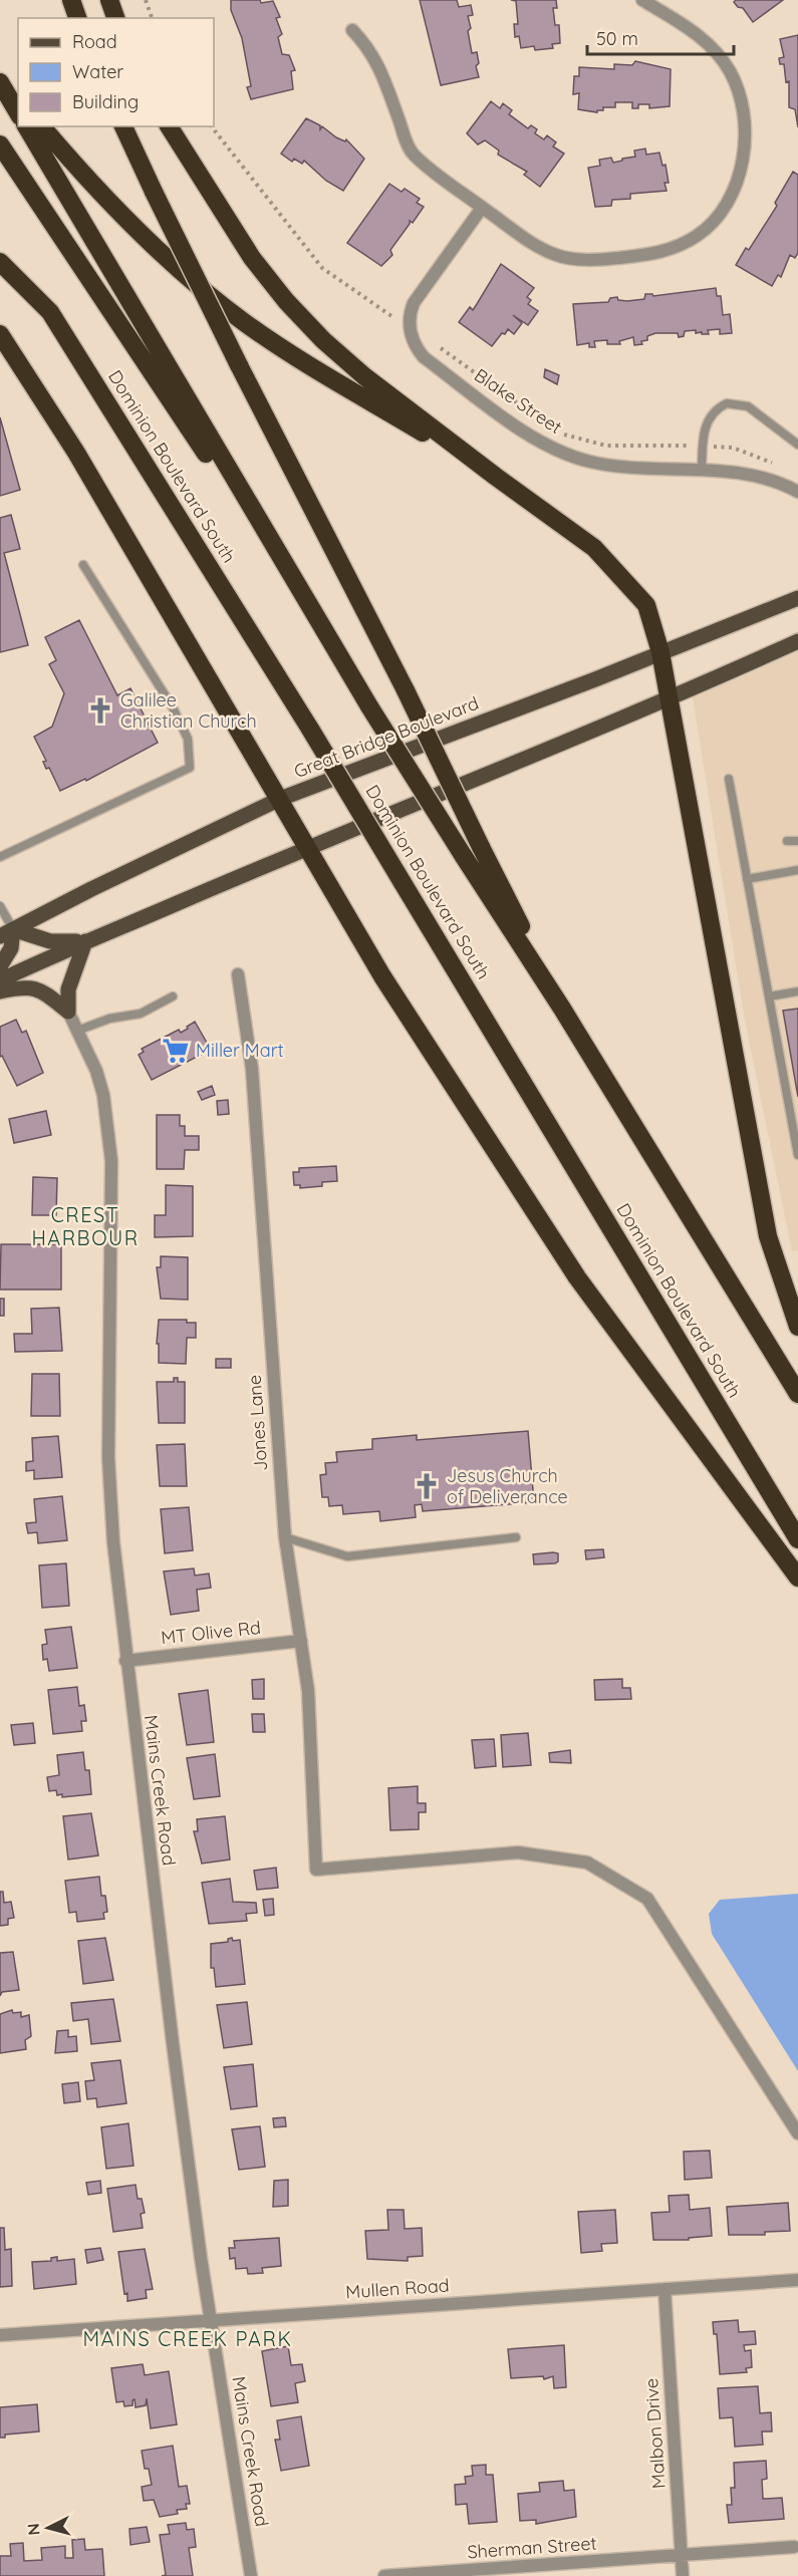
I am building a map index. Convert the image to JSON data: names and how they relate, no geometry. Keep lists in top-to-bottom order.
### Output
{
  "streets": {
    "highway": ["Dominion Boulevard South"],
    "main road": ["Great Bridge Boulevard"],
    "street": [
      "Blake Street",
      "Jones Lane",
      "MT Olive Rd",
      "Mains Creek Road",
      "Mullen Road",
      "Malbon Drive",
      "Sherman Street"
    ]
  },
  "crossings": [
    ["Jones Lane", "MT Olive Rd"],
    ["MT Olive Rd", "Mains Creek Road"],
    ["Mains Creek Road", "Mullen Road"],
    ["Mullen Road", "Malbon Drive"],
    ["Malbon Drive", "Sherman Street"]
  ],
  "districts": ["CREST HARBOUR", "MAINS CREEK PARK"],
  "places": {
    "church": ["Galilee Christian Church", "Jesus Church of Deliverance"],
    "supermarket": ["Miller Mart"]
  },
  "legend": ["Road", "Water", "Building"],
  "scale_bar": "50 m",
  "north": "left"
}
